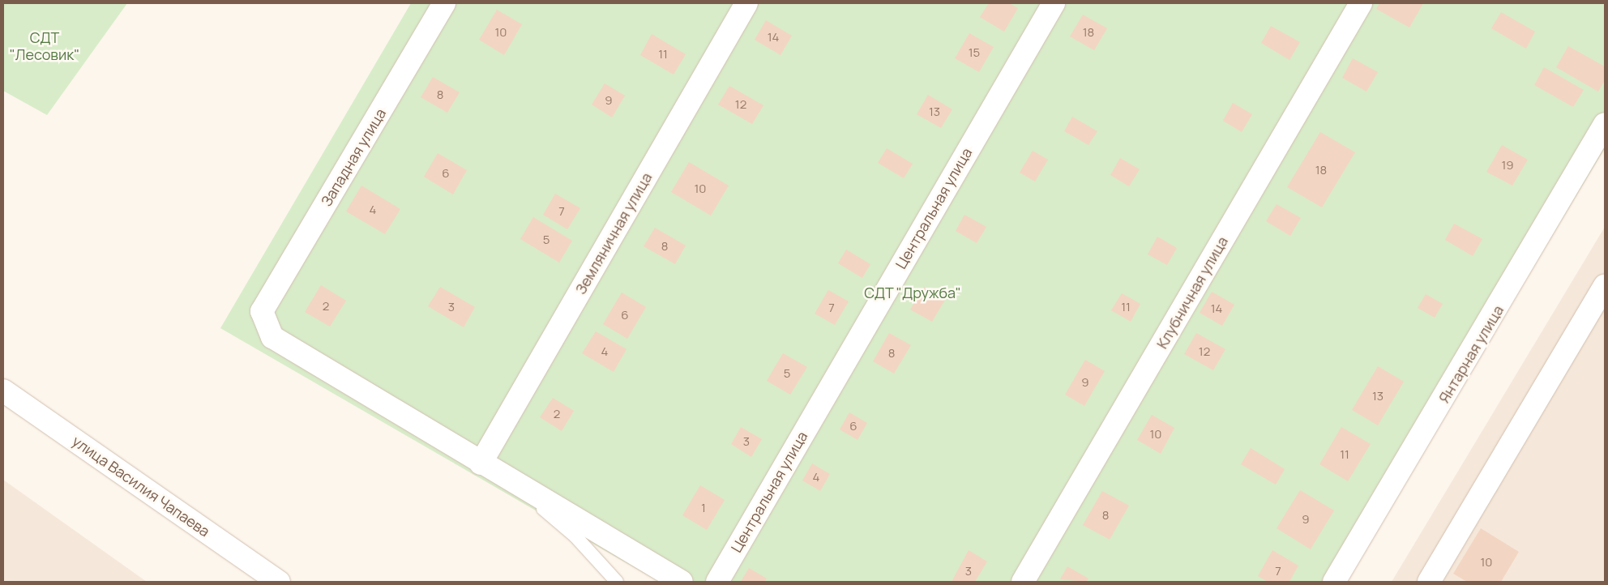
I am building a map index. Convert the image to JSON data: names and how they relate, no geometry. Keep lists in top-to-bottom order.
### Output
{
  "streets": {
    "street": [
      "Западная улица",
      "Центральная улица",
      "Земляничная улица",
      "Клубничная улица",
      "Янтарная улица",
      "улица Василия Чапаева"
    ]
  },
  "crossings": [
    ["Западная улица", "Земляничная улица"]
  ],
  "parks": ["СДТ \"Лесовик\"", "СДТ \"Дружба\""],
  "house_numbers": [
    "10",
    "18",
    "14",
    "15",
    "11",
    "8",
    "9",
    "12",
    "13",
    "19",
    "18",
    "6",
    "10",
    "4",
    "7",
    "5",
    "8",
    "2",
    "3",
    "11",
    "7",
    "14",
    "6",
    "4",
    "12",
    "8",
    "5",
    "9",
    "13",
    "2",
    "6",
    "10",
    "3",
    "11",
    "4",
    "1",
    "8",
    "9",
    "10",
    "3",
    "7"
  ]
}
